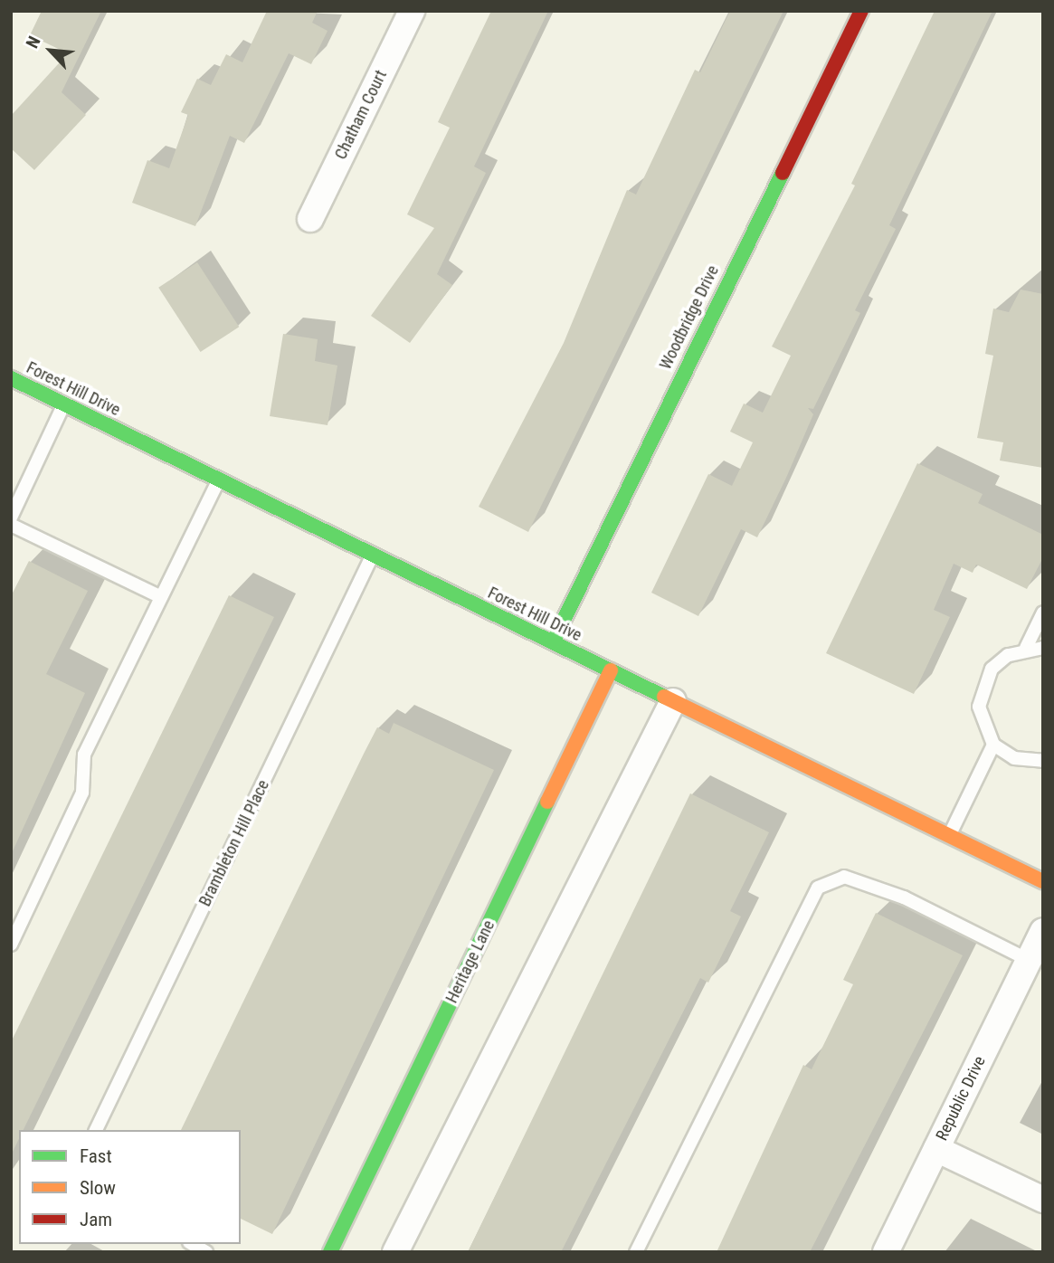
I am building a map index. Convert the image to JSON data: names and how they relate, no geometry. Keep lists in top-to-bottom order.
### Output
{
  "streets": {
    "street": [
      "Chatham Court",
      "Woodbridge Drive",
      "Forest Hill Drive",
      "Heritage Lane",
      "Republic Drive"
    ],
    "lane": ["Brambleton Hill Place"]
  },
  "crossings": [
    ["Woodbridge Drive", "Forest Hill Drive"],
    ["Forest Hill Drive", "Brambleton Hill Place"],
    ["Forest Hill Drive", "Heritage Lane"]
  ],
  "legend": ["Fast", "Slow", "Jam"],
  "north": "top left"
}
